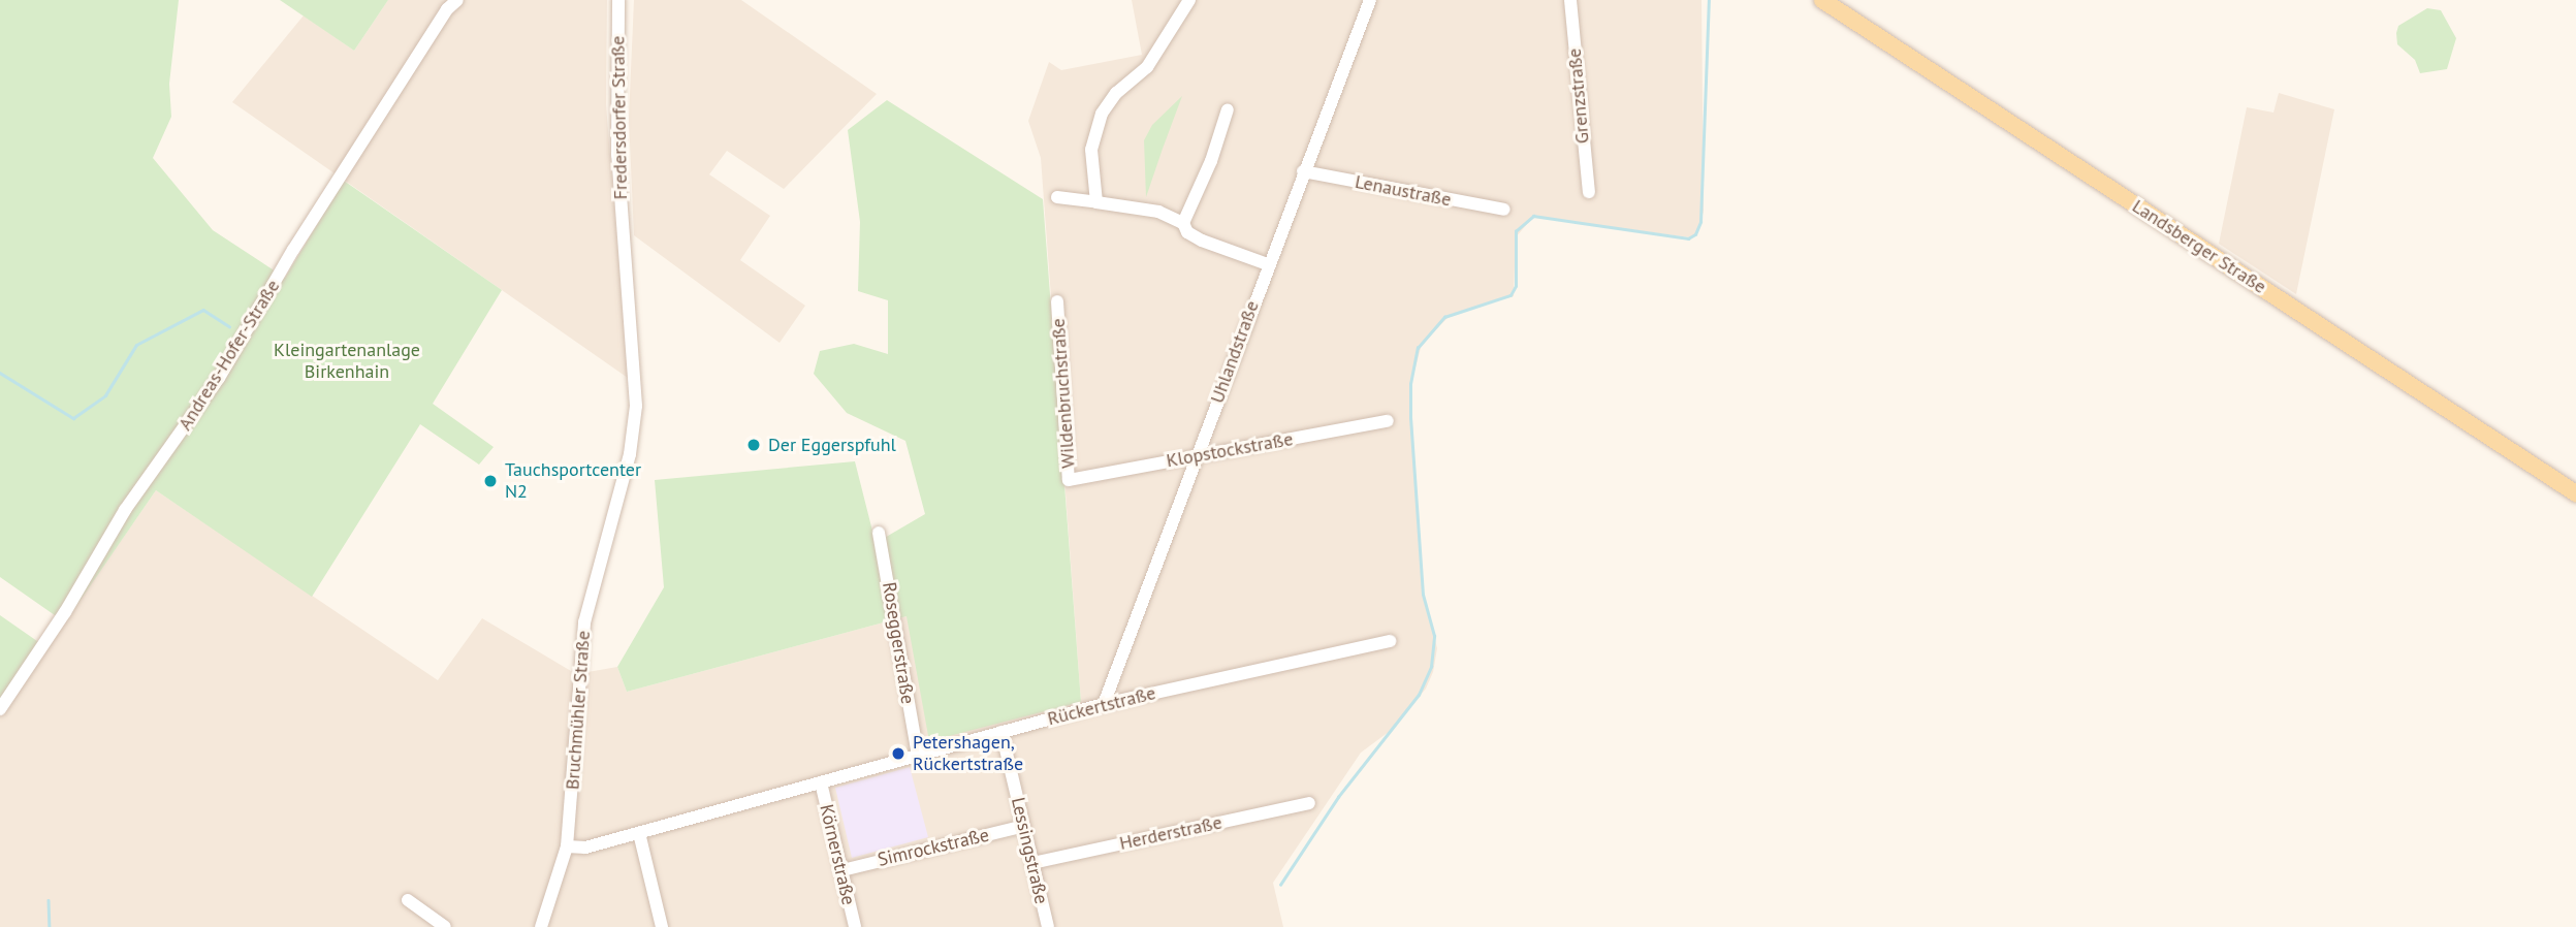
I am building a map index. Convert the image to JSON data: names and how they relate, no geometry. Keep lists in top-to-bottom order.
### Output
{
  "streets": {
    "main road": ["Landsberger Straße"],
    "street": [
      "Grenzstraße",
      "Fredersdorfer Straße",
      "Lenaustraße",
      "Uhlandstraße",
      "Andreas-Hofer-Straße",
      "Wildenbruchstraße",
      "Klopstockstraße",
      "Roseggerstraße",
      "Rückertstraße",
      "Bruchmühler Straße",
      "Herderstraße",
      "Simrockstraße",
      "Lessingstraße",
      "Körnerstraße"
    ]
  },
  "crossings": [
    ["Fredersdorfer Straße", "Bruchmühler Straße"],
    ["Lenaustraße", "Uhlandstraße"],
    ["Uhlandstraße", "Klopstockstraße"],
    ["Uhlandstraße", "Rückertstraße"],
    ["Wildenbruchstraße", "Klopstockstraße"],
    ["Roseggerstraße", "Rückertstraße"],
    ["Rückertstraße", "Bruchmühler Straße"],
    ["Rückertstraße", "Lessingstraße"],
    ["Rückertstraße", "Körnerstraße"],
    ["Herderstraße", "Lessingstraße"],
    ["Simrockstraße", "Lessingstraße"],
    ["Simrockstraße", "Körnerstraße"]
  ],
  "parks": ["Kleingartenanlage Birkenhain"],
  "places": ["Der Eggerspfuhl", "Tauchsportcenter N2", "Petershagen, Rückertstraße"]
}
